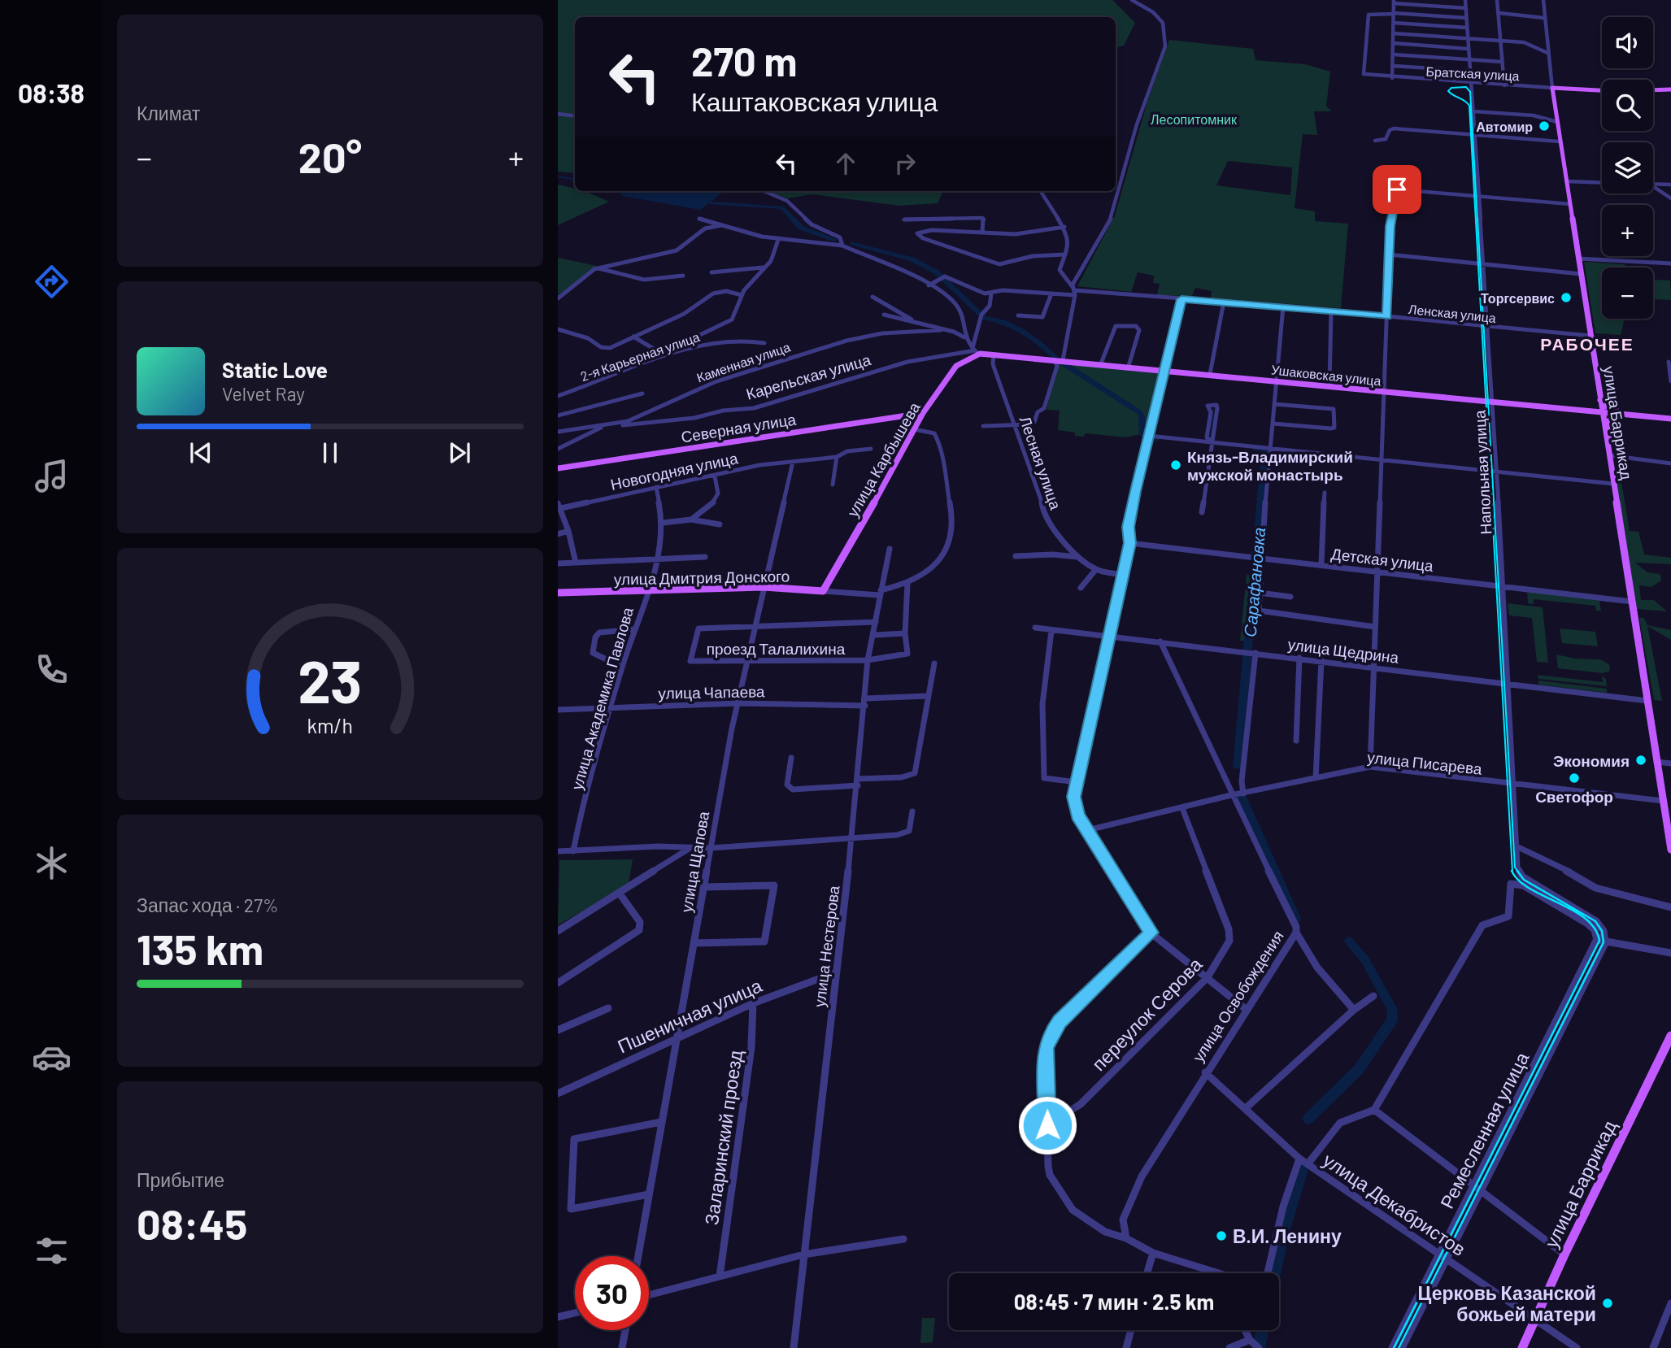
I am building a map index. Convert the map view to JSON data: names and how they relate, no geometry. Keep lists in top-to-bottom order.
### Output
{
  "streets": {
    "main road": [
      "Ушаковская улица",
      "улица Баррикад",
      "Северная улица",
      "улица Карбышева",
      "улица Дмитрия Донского"
    ],
    "street": [
      "Братская улица",
      "Ленская улица",
      "2-я Карьерная улица",
      "Каменная улица",
      "Карельская улица",
      "Лесная улица",
      "Новогодняя улица",
      "Напольная улица",
      "Детская улица",
      "проезд Талалихина",
      "улица Щедрина",
      "улица Чапаева",
      "улица Академика Павлова",
      "улица Писарева",
      "улица Щапова",
      "улица Нестерова",
      "улица Освобождения",
      "переулок Серова",
      "Пшеничная улица",
      "Ремесленная улица",
      "Заларинский проезд",
      "улица Декабристов"
    ]
  },
  "crossings": [
    ["Братская улица", "улица Баррикад"],
    ["Братская улица", "Напольная улица"],
    ["Ленская улица", "улица Баррикад"],
    ["Ленская улица", "Напольная улица"],
    ["Каменная улица", "Карельская улица"],
    ["Ушаковская улица", "Карельская улица"],
    ["Ушаковская улица", "улица Баррикад"],
    ["Ушаковская улица", "улица Карбышева"],
    ["Ушаковская улица", "Лесная улица"],
    ["Ушаковская улица", "Напольная улица"],
    ["Карельская улица", "улица Карбышева"],
    ["улица Баррикад", "Детская улица"],
    ["улица Баррикад", "улица Щедрина"],
    ["улица Баррикад", "улица Писарева"],
    ["улица Баррикад", "улица Декабристов"],
    ["Северная улица", "улица Карбышева"],
    ["улица Карбышева", "улица Дмитрия Донского"],
    ["Новогодняя улица", "улица Академика Павлова"],
    ["Новогодняя улица", "улица Щапова"],
    ["Напольная улица", "Детская улица"],
    ["Напольная улица", "улица Щедрина"],
    ["Напольная улица", "улица Писарева"],
    ["Напольная улица", "Ремесленная улица"],
    ["улица Дмитрия Донского", "улица Академика Павлова"],
    ["улица Дмитрия Донского", "улица Щапова"],
    ["улица Дмитрия Донского", "улица Нестерова"],
    ["проезд Талалихина", "улица Щапова"],
    ["проезд Талалихина", "улица Нестерова"],
    ["улица Щедрина", "улица Освобождения"],
    ["улица Чапаева", "улица Академика Павлова"],
    ["улица Чапаева", "улица Щапова"],
    ["улица Чапаева", "улица Нестерова"],
    ["улица Писарева", "улица Освобождения"],
    ["улица Писарева", "переулок Серова"],
    ["улица Щапова", "Пшеничная улица"],
    ["улица Нестерова", "Пшеничная улица"],
    ["улица Освобождения", "улица Декабристов"],
    ["Пшеничная улица", "Заларинский проезд"],
    ["Ремесленная улица", "улица Декабристов"]
  ],
  "districts": ["РАБОЧЕЕ"],
  "water": ["Сарафановка"],
  "parks": ["Лесопитомник"],
  "places": [
    "Автомир",
    "Торгсервис",
    "Князь-Владимирский мужской монастырь",
    "Экономия",
    "Светофор",
    "В.И. Ленину",
    "Церковь Казанской божьей матери"
  ],
  "page": {
    "tabs": "08:38",
    "tile": [
      "Климат",
      ["Запас хода · 27%", "135 km"],
      ["Прибытие", "08:45"]
    ],
    "map_buttons": ["+", "−"],
    "turn": ["270 m", "Каштаковская улица"],
    "heat": ["−", "20°", "+"],
    "song": ["Static Love", "Velvet Ray"],
    "limit": "30",
    "trip": "08:45 · 7 мин · 2.5 km",
    "gauge": ["23", "km/h"]
  }
}
